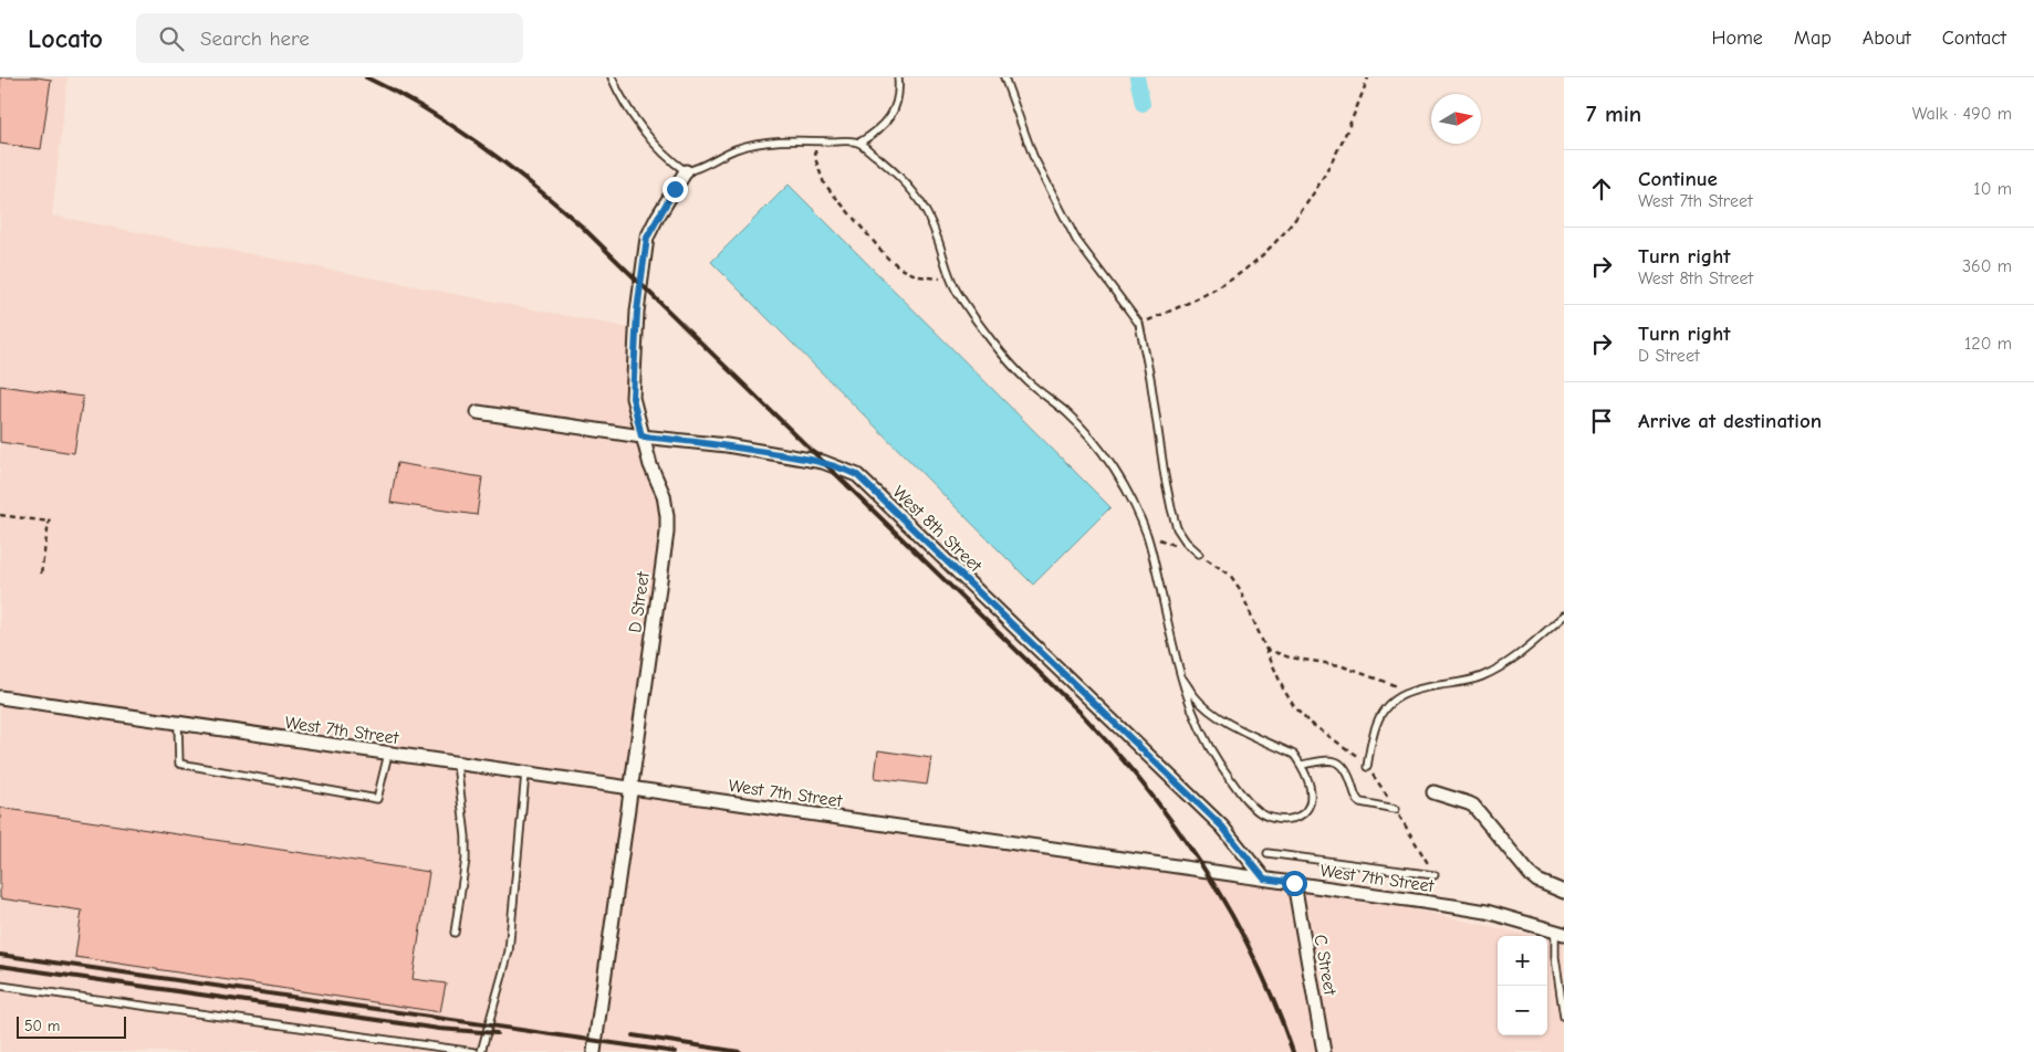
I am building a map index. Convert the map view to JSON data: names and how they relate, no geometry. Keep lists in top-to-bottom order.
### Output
{
  "streets": {
    "street": [
      "West 8th Street",
      "D Street",
      "West 7th Street",
      "C Street"
    ]
  },
  "crossings": [
    ["West 8th Street", "D Street"],
    ["West 8th Street", "West 7th Street"],
    ["D Street", "West 7th Street"],
    ["West 7th Street", "C Street"]
  ],
  "scale_bar": "50 m",
  "north": "right",
  "page": {
    "header": "Locato",
    "search": "Search here",
    "nav": [
      "Home",
      "Map",
      "About",
      "Contact"
    ],
    "heading": ["7 min", "Walk · 490 m"],
    "list": [
      ["Continue", "West 7th Street", "10 m"],
      ["Turn right", "West 8th Street", "360 m"],
      ["Turn right", "D Street", "120 m"],
      "Arrive at destination"
    ],
    "map_buttons": ["+", "−"],
    "scale": "50 m"
  }
}
